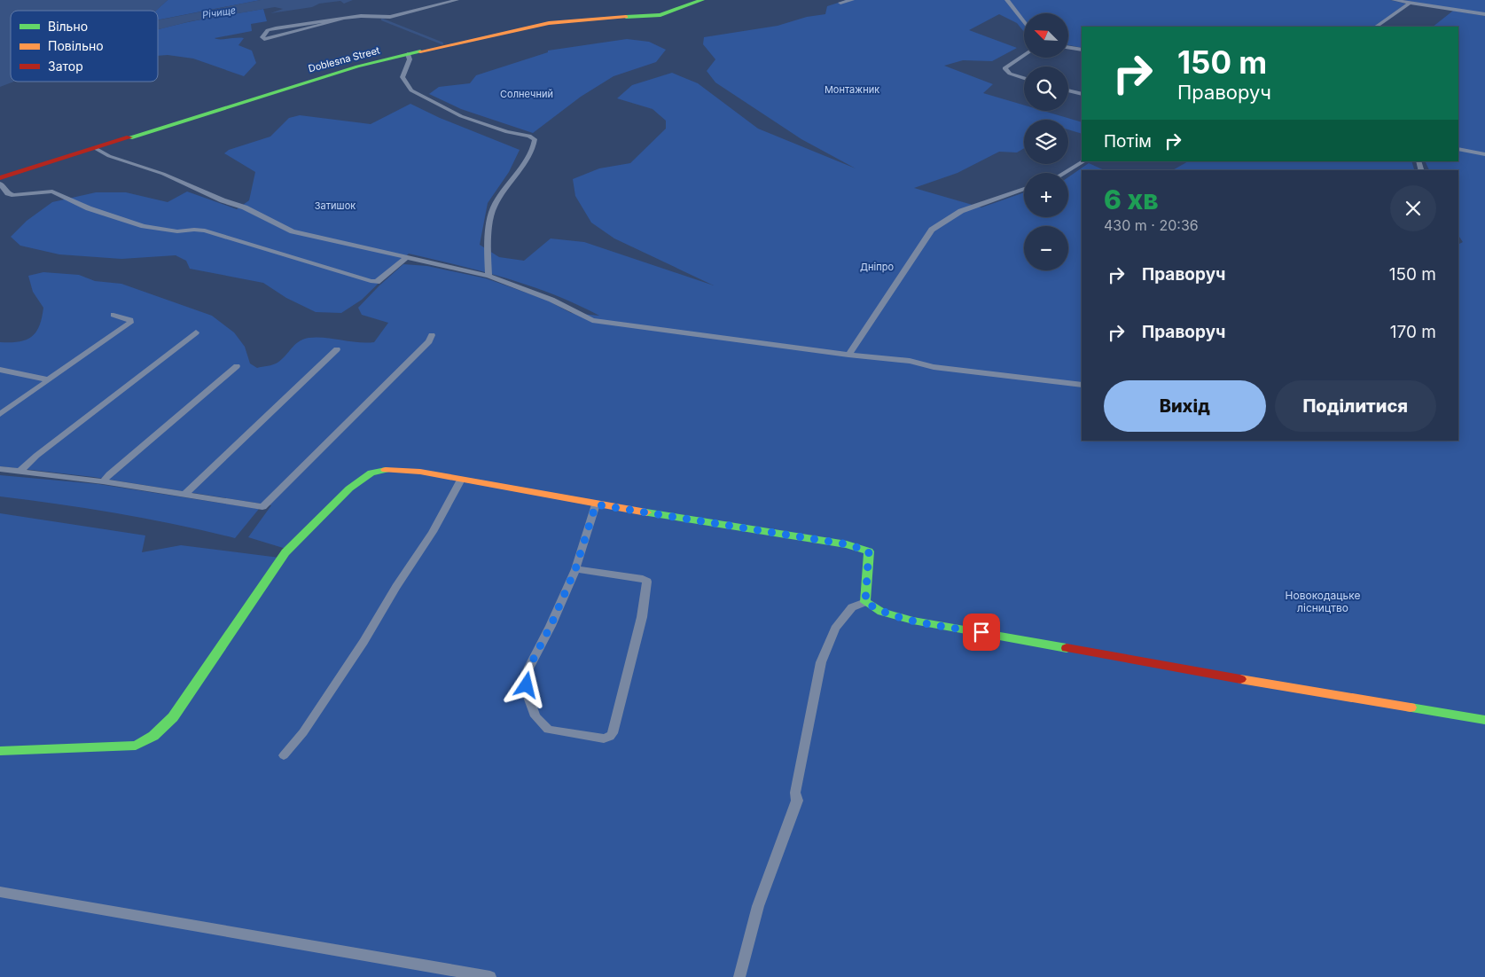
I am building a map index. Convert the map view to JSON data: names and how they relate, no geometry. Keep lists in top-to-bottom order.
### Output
{
  "streets": {
    "street": ["Doblesna Street"]
  },
  "water": ["Річище"],
  "parks": [
    "Монтажник",
    "Солнечний",
    "Затишок",
    "Дніпро",
    "Новокодацьке лісництво"
  ],
  "legend": ["Вільно", "Повільно", "Затор"],
  "north": "top left",
  "page": {
    "map_buttons": ["+", "−"],
    "turn": ["150 m", "Праворуч"],
    "then": "Потім",
    "heading": ["6 хв", "430 m · 20:36"],
    "list": [
      {
        "name": "Праворуч",
        "value": "150 m"
      },
      {
        "name": "Праворуч",
        "value": "170 m"
      }
    ],
    "buttons": ["Вихід", "Поділитися"]
  }
}
